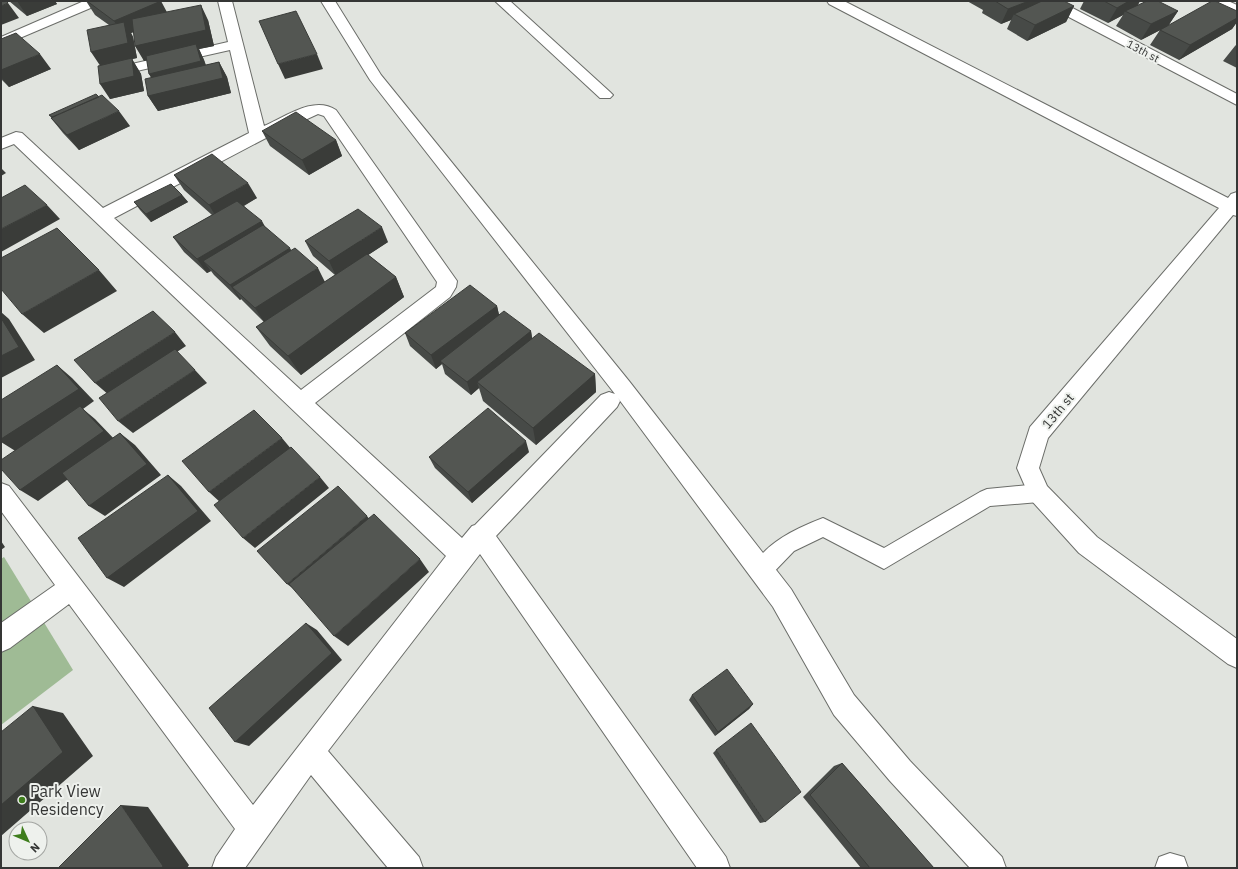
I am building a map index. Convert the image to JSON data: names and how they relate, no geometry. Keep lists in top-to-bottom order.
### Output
{
  "streets": {
    "street": ["13th st"]
  },
  "places": ["Park View Residency"],
  "north": "bottom right"
}
